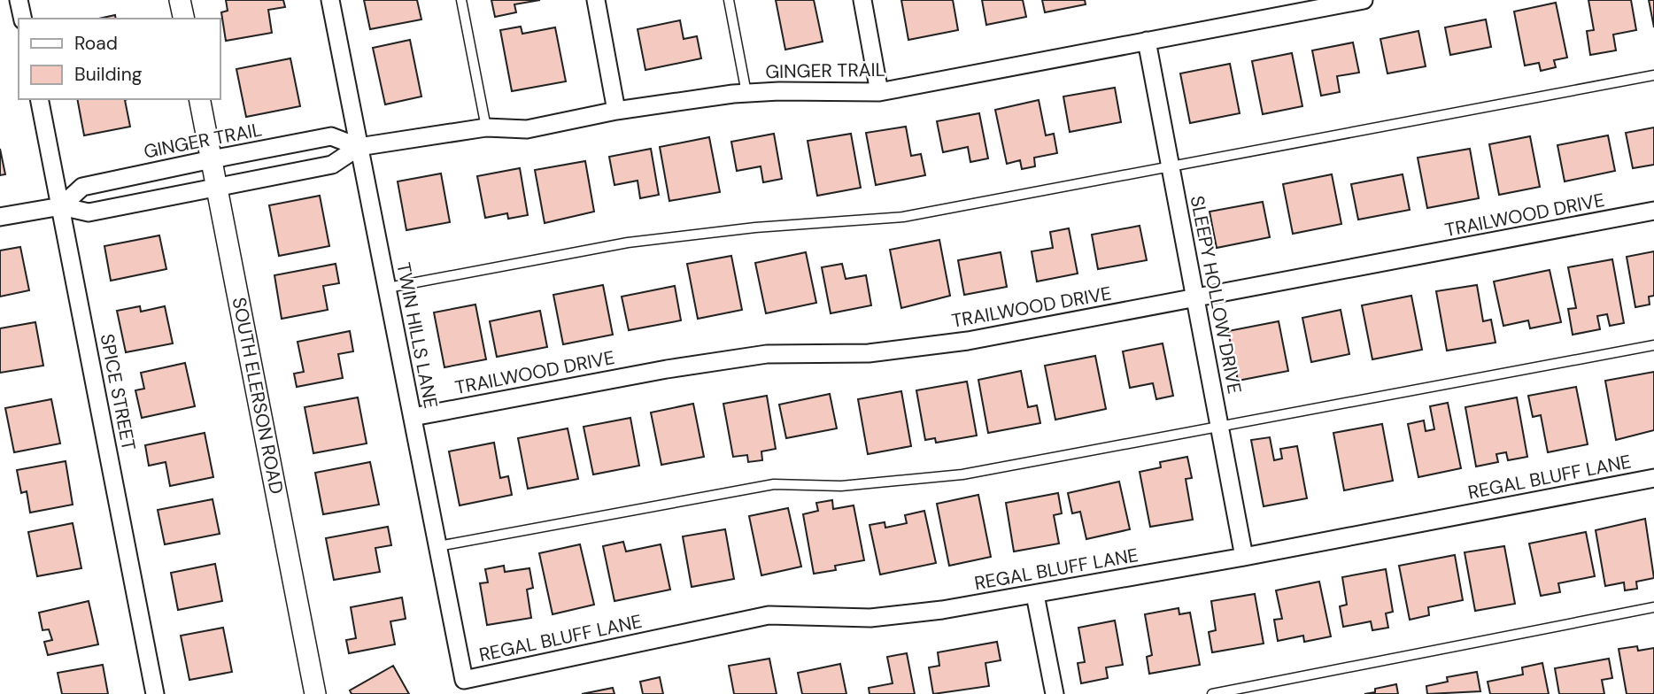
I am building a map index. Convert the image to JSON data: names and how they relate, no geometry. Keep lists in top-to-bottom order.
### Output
{
  "streets": {
    "street": [
      "GINGER TRAIL",
      "TRAILWOOD DRIVE",
      "SLEEPY HOLLOW DRIVE",
      "TWIN HILLS LANE",
      "SPICE STREET",
      "SOUTH ELERSON ROAD",
      "REGAL BLUFF LANE"
    ]
  },
  "crossings": [
    ["GINGER TRAIL", "SLEEPY HOLLOW DRIVE"],
    ["GINGER TRAIL", "TWIN HILLS LANE"],
    ["GINGER TRAIL", "SPICE STREET"],
    ["GINGER TRAIL", "SOUTH ELERSON ROAD"],
    ["TRAILWOOD DRIVE", "SLEEPY HOLLOW DRIVE"],
    ["TRAILWOOD DRIVE", "TWIN HILLS LANE"],
    ["SLEEPY HOLLOW DRIVE", "REGAL BLUFF LANE"],
    ["TWIN HILLS LANE", "REGAL BLUFF LANE"]
  ],
  "legend": ["Road", "Building"]
}
